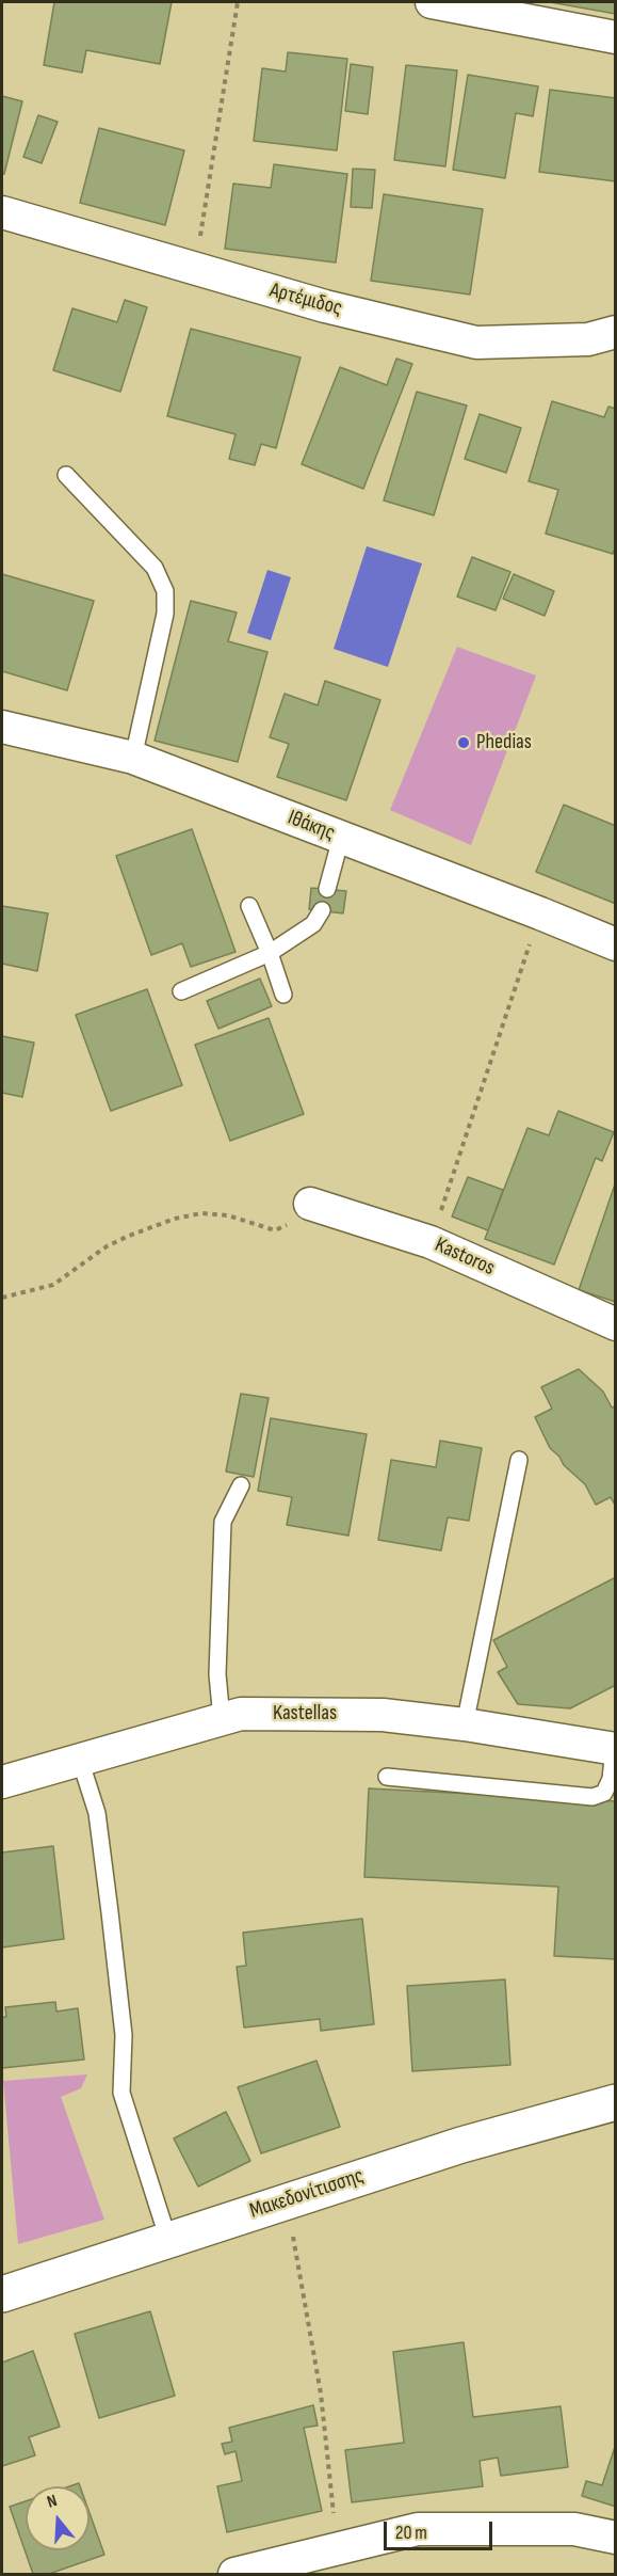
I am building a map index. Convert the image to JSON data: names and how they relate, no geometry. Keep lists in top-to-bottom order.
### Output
{
  "streets": {
    "main road": ["Μακεδονίτισσης"],
    "street": [
      "Αρτέμιδος",
      "Ιθάκης",
      "Kastoros",
      "Kastellas"
    ]
  },
  "places": ["Phedias"],
  "scale_bar": "20 m",
  "north": "top"
}
